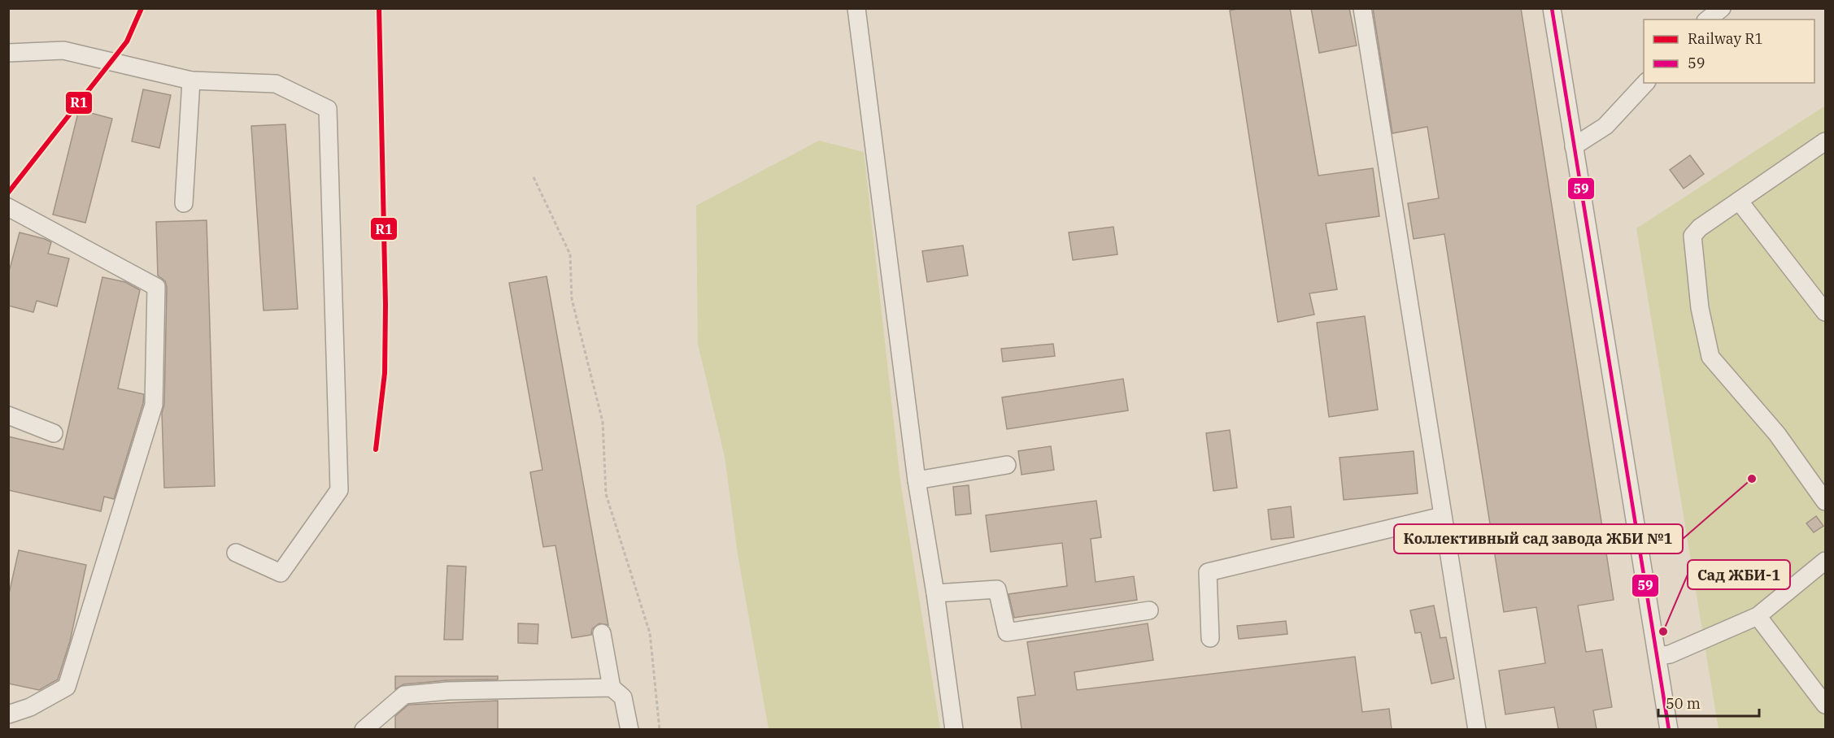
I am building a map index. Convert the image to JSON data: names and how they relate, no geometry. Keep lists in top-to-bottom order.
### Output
{
  "places": ["Коллективный сад завода ЖБИ №1", "Сад ЖБИ-1"],
  "lines": ["rail line R1", "transit line 59"],
  "legend": ["Railway R1", "59"],
  "scale_bar": "50 m"
}
